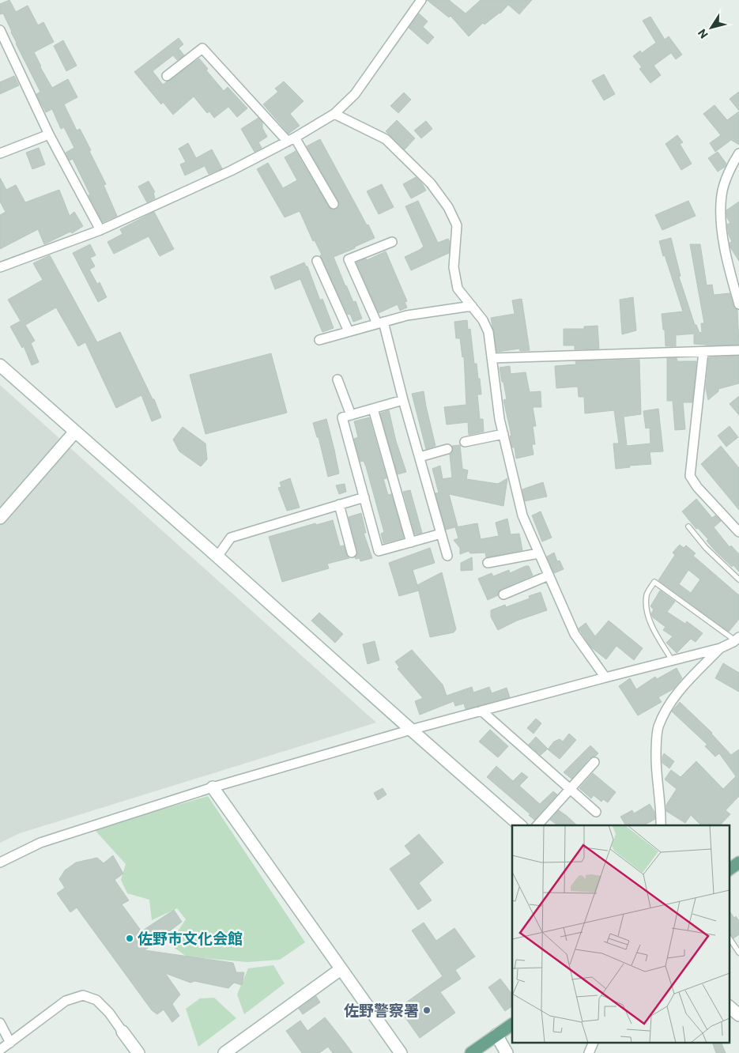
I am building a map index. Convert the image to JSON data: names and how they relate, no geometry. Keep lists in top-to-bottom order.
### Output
{
  "places": ["佐野市文化会館", "佐野警察署"],
  "north": "bottom left"
}
